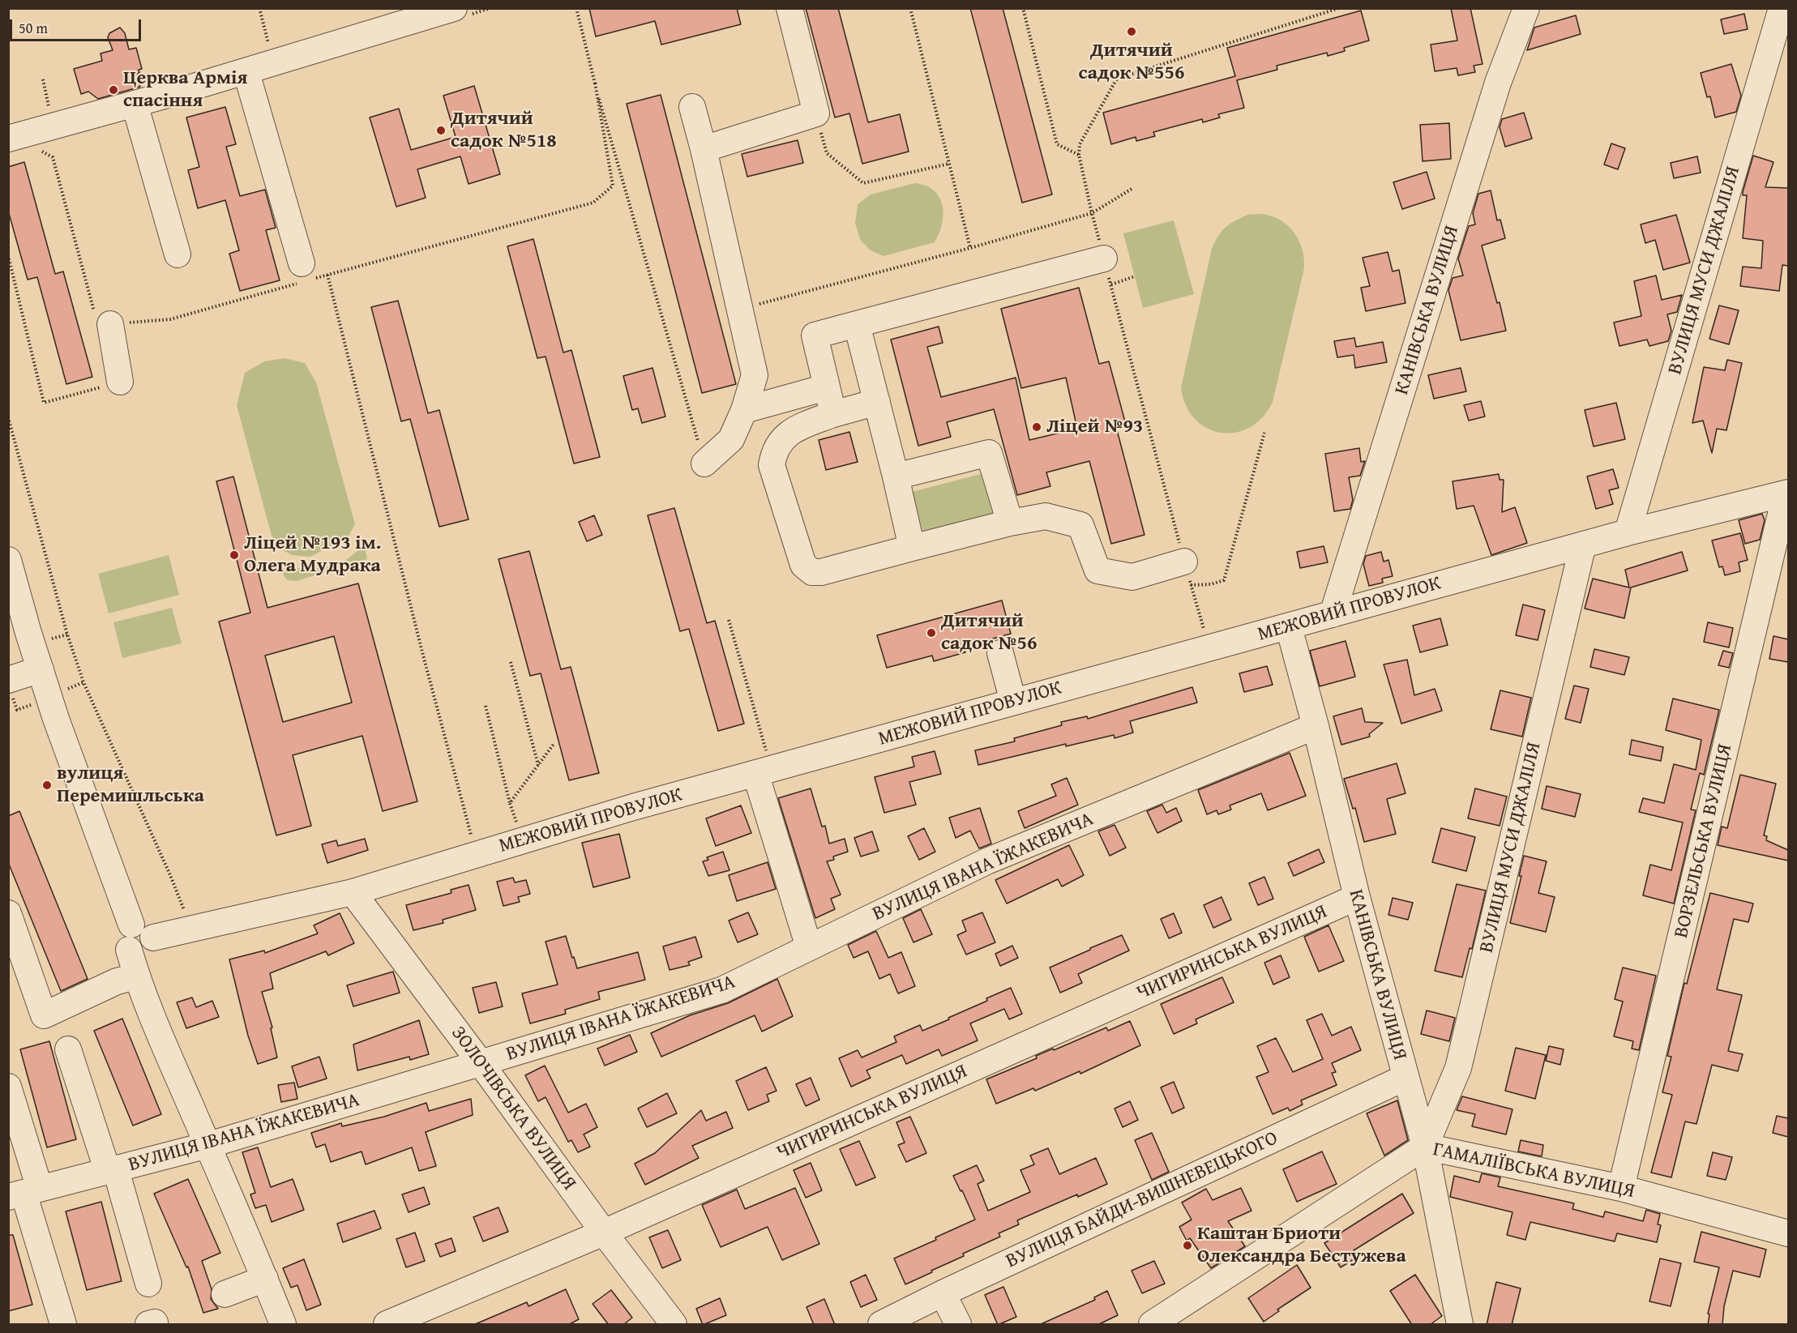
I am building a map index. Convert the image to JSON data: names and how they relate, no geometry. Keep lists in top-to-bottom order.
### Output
{
  "streets": {
    "street": [
      "ВУЛИЦЯ МУСИ ДЖАЛІЛЯ",
      "КАНІВСЬКА ВУЛИЦЯ",
      "МЕЖОВИЙ ПРОВУЛОК",
      "ВОРЗЕЛЬСЬКА ВУЛИЦЯ",
      "ВУЛИЦЯ ІВАНА ЇЖАКЕВИЧА",
      "ЧИГИРИНСЬКА ВУЛИЦЯ",
      "ЗОЛОЧІВСЬКА ВУЛИЦЯ",
      "ГАМАЛІЇВСЬКА ВУЛИЦЯ",
      "ВУЛИЦЯ БАЙДИ-ВИШНЕВЕЦЬКОГО"
    ]
  },
  "crossings": [
    ["ВУЛИЦЯ МУСИ ДЖАЛІЛЯ", "КАНІВСЬКА ВУЛИЦЯ"],
    ["ВУЛИЦЯ МУСИ ДЖАЛІЛЯ", "МЕЖОВИЙ ПРОВУЛОК"],
    ["ВУЛИЦЯ МУСИ ДЖАЛІЛЯ", "ГАМАЛІЇВСЬКА ВУЛИЦЯ"],
    ["КАНІВСЬКА ВУЛИЦЯ", "МЕЖОВИЙ ПРОВУЛОК"],
    ["КАНІВСЬКА ВУЛИЦЯ", "ВУЛИЦЯ ІВАНА ЇЖАКЕВИЧА"],
    ["КАНІВСЬКА ВУЛИЦЯ", "ЧИГИРИНСЬКА ВУЛИЦЯ"],
    ["КАНІВСЬКА ВУЛИЦЯ", "ГАМАЛІЇВСЬКА ВУЛИЦЯ"],
    ["КАНІВСЬКА ВУЛИЦЯ", "ВУЛИЦЯ БАЙДИ-ВИШНЕВЕЦЬКОГО"],
    ["МЕЖОВИЙ ПРОВУЛОК", "ВОРЗЕЛЬСЬКА ВУЛИЦЯ"],
    ["МЕЖОВИЙ ПРОВУЛОК", "ЗОЛОЧІВСЬКА ВУЛИЦЯ"],
    ["ВОРЗЕЛЬСЬКА ВУЛИЦЯ", "ГАМАЛІЇВСЬКА ВУЛИЦЯ"],
    ["ВУЛИЦЯ ІВАНА ЇЖАКЕВИЧА", "ЗОЛОЧІВСЬКА ВУЛИЦЯ"],
    ["ЧИГИРИНСЬКА ВУЛИЦЯ", "ЗОЛОЧІВСЬКА ВУЛИЦЯ"]
  ],
  "places": [
    "Дитячий садок №556",
    "Церква Армія спасіння",
    "Дитячий садок №518",
    "Ліцей №93",
    "Ліцей №193 ім. Олега Мудрака",
    "Дитячий садок №56",
    "вулиця Перемишльська",
    "Каштан Бриоти Олександра Бестужева"
  ],
  "scale_bar": "50 m"
}
